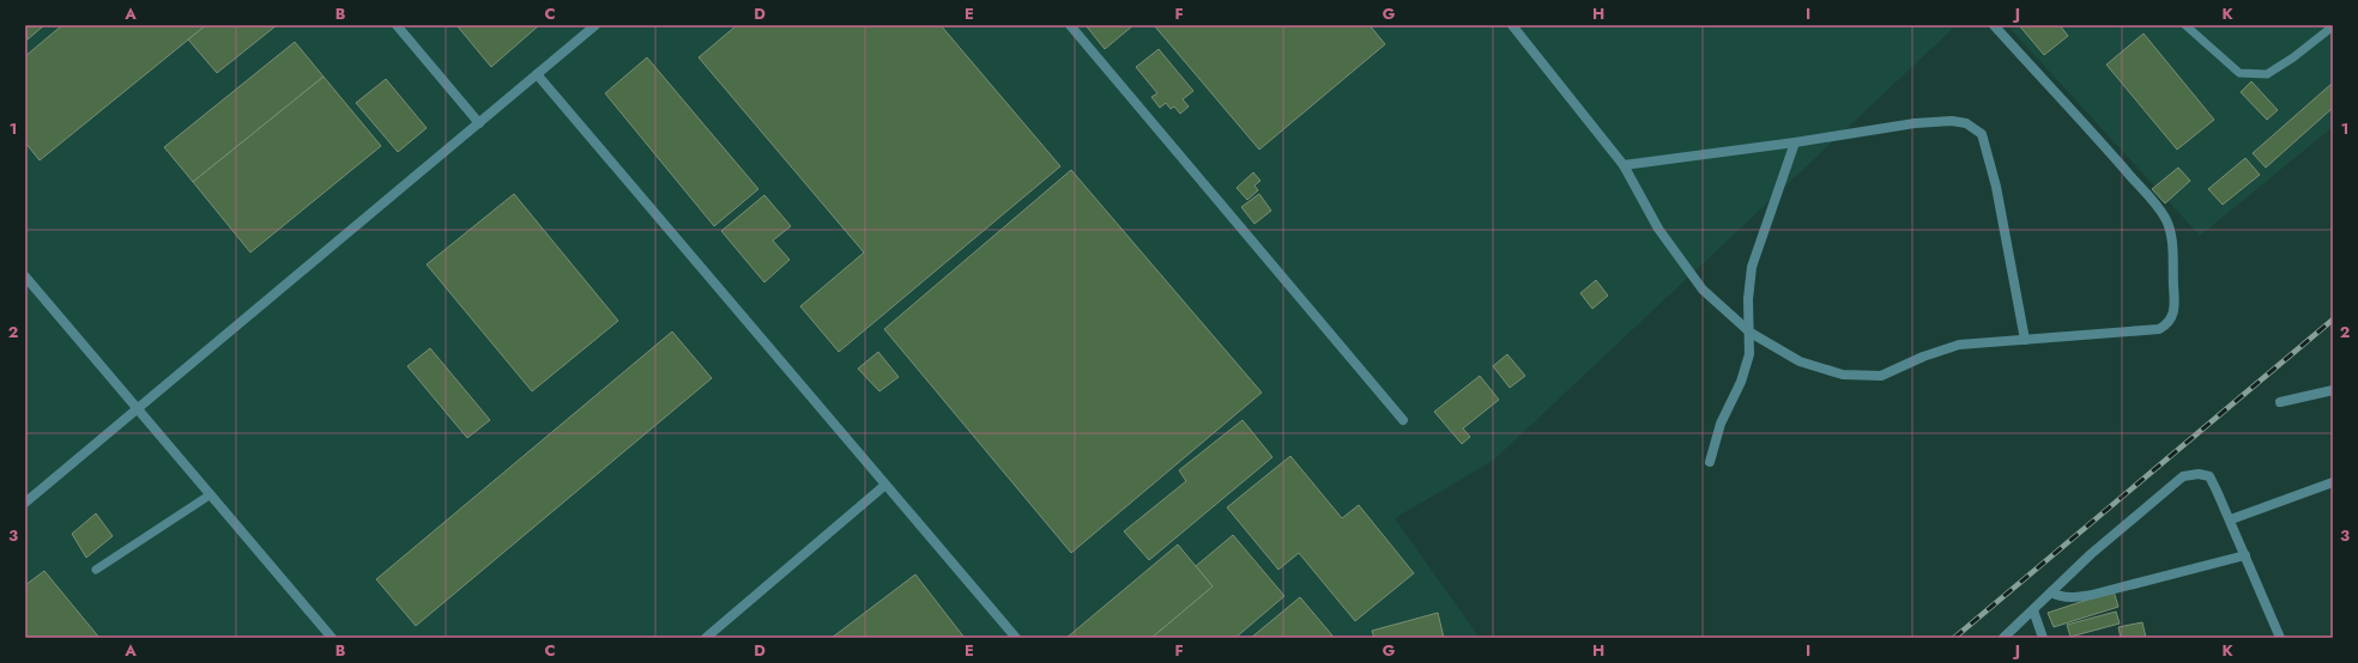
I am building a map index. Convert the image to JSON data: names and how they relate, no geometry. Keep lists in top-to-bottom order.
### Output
{
  "grid": {
    "columns": [
      "A",
      "B",
      "C",
      "D",
      "E",
      "F",
      "G",
      "H",
      "I",
      "J",
      "K"
    ],
    "rows": ["1", "2", "3"]
  }
}
